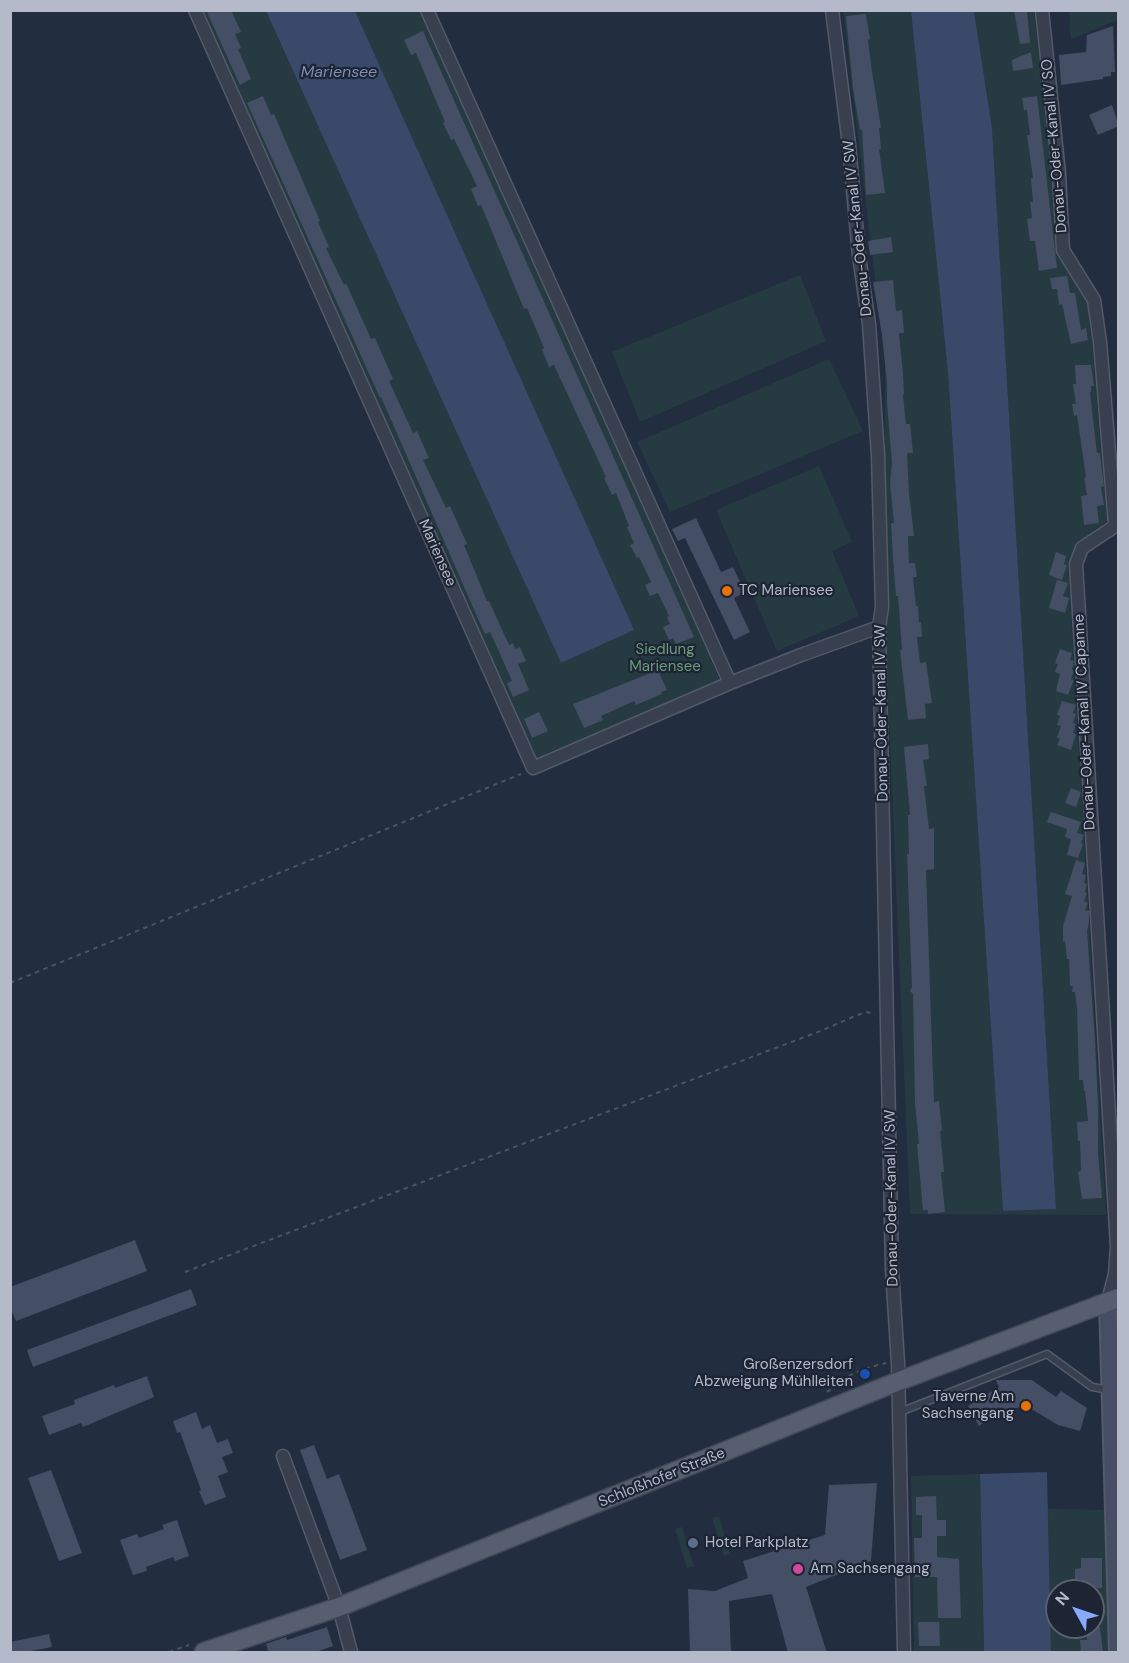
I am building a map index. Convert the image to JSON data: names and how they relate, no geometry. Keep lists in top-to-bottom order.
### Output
{
  "streets": {
    "main road": ["Schloßhofer Straße"],
    "street": [
      "Donau-Oder-Kanal IV SO",
      "Donau-Oder-Kanal IV SW",
      "Mariensee",
      "Donau-Oder-Kanal IV Capanne"
    ]
  },
  "crossings": [
    ["Donau-Oder-Kanal IV SO", "Donau-Oder-Kanal IV Capanne"],
    ["Donau-Oder-Kanal IV SW", "Schloßhofer Straße"],
    ["Donau-Oder-Kanal IV Capanne", "Schloßhofer Straße"]
  ],
  "water": ["Mariensee"],
  "parks": ["Siedlung Mariensee"],
  "places": [
    "TC Mariensee",
    "Großenzersdorf Abzweigung Mühlleiten",
    "Taverne Am Sachsengang",
    "Hotel Parkplatz",
    "Am Sachsengang"
  ],
  "north": "top left"
}
